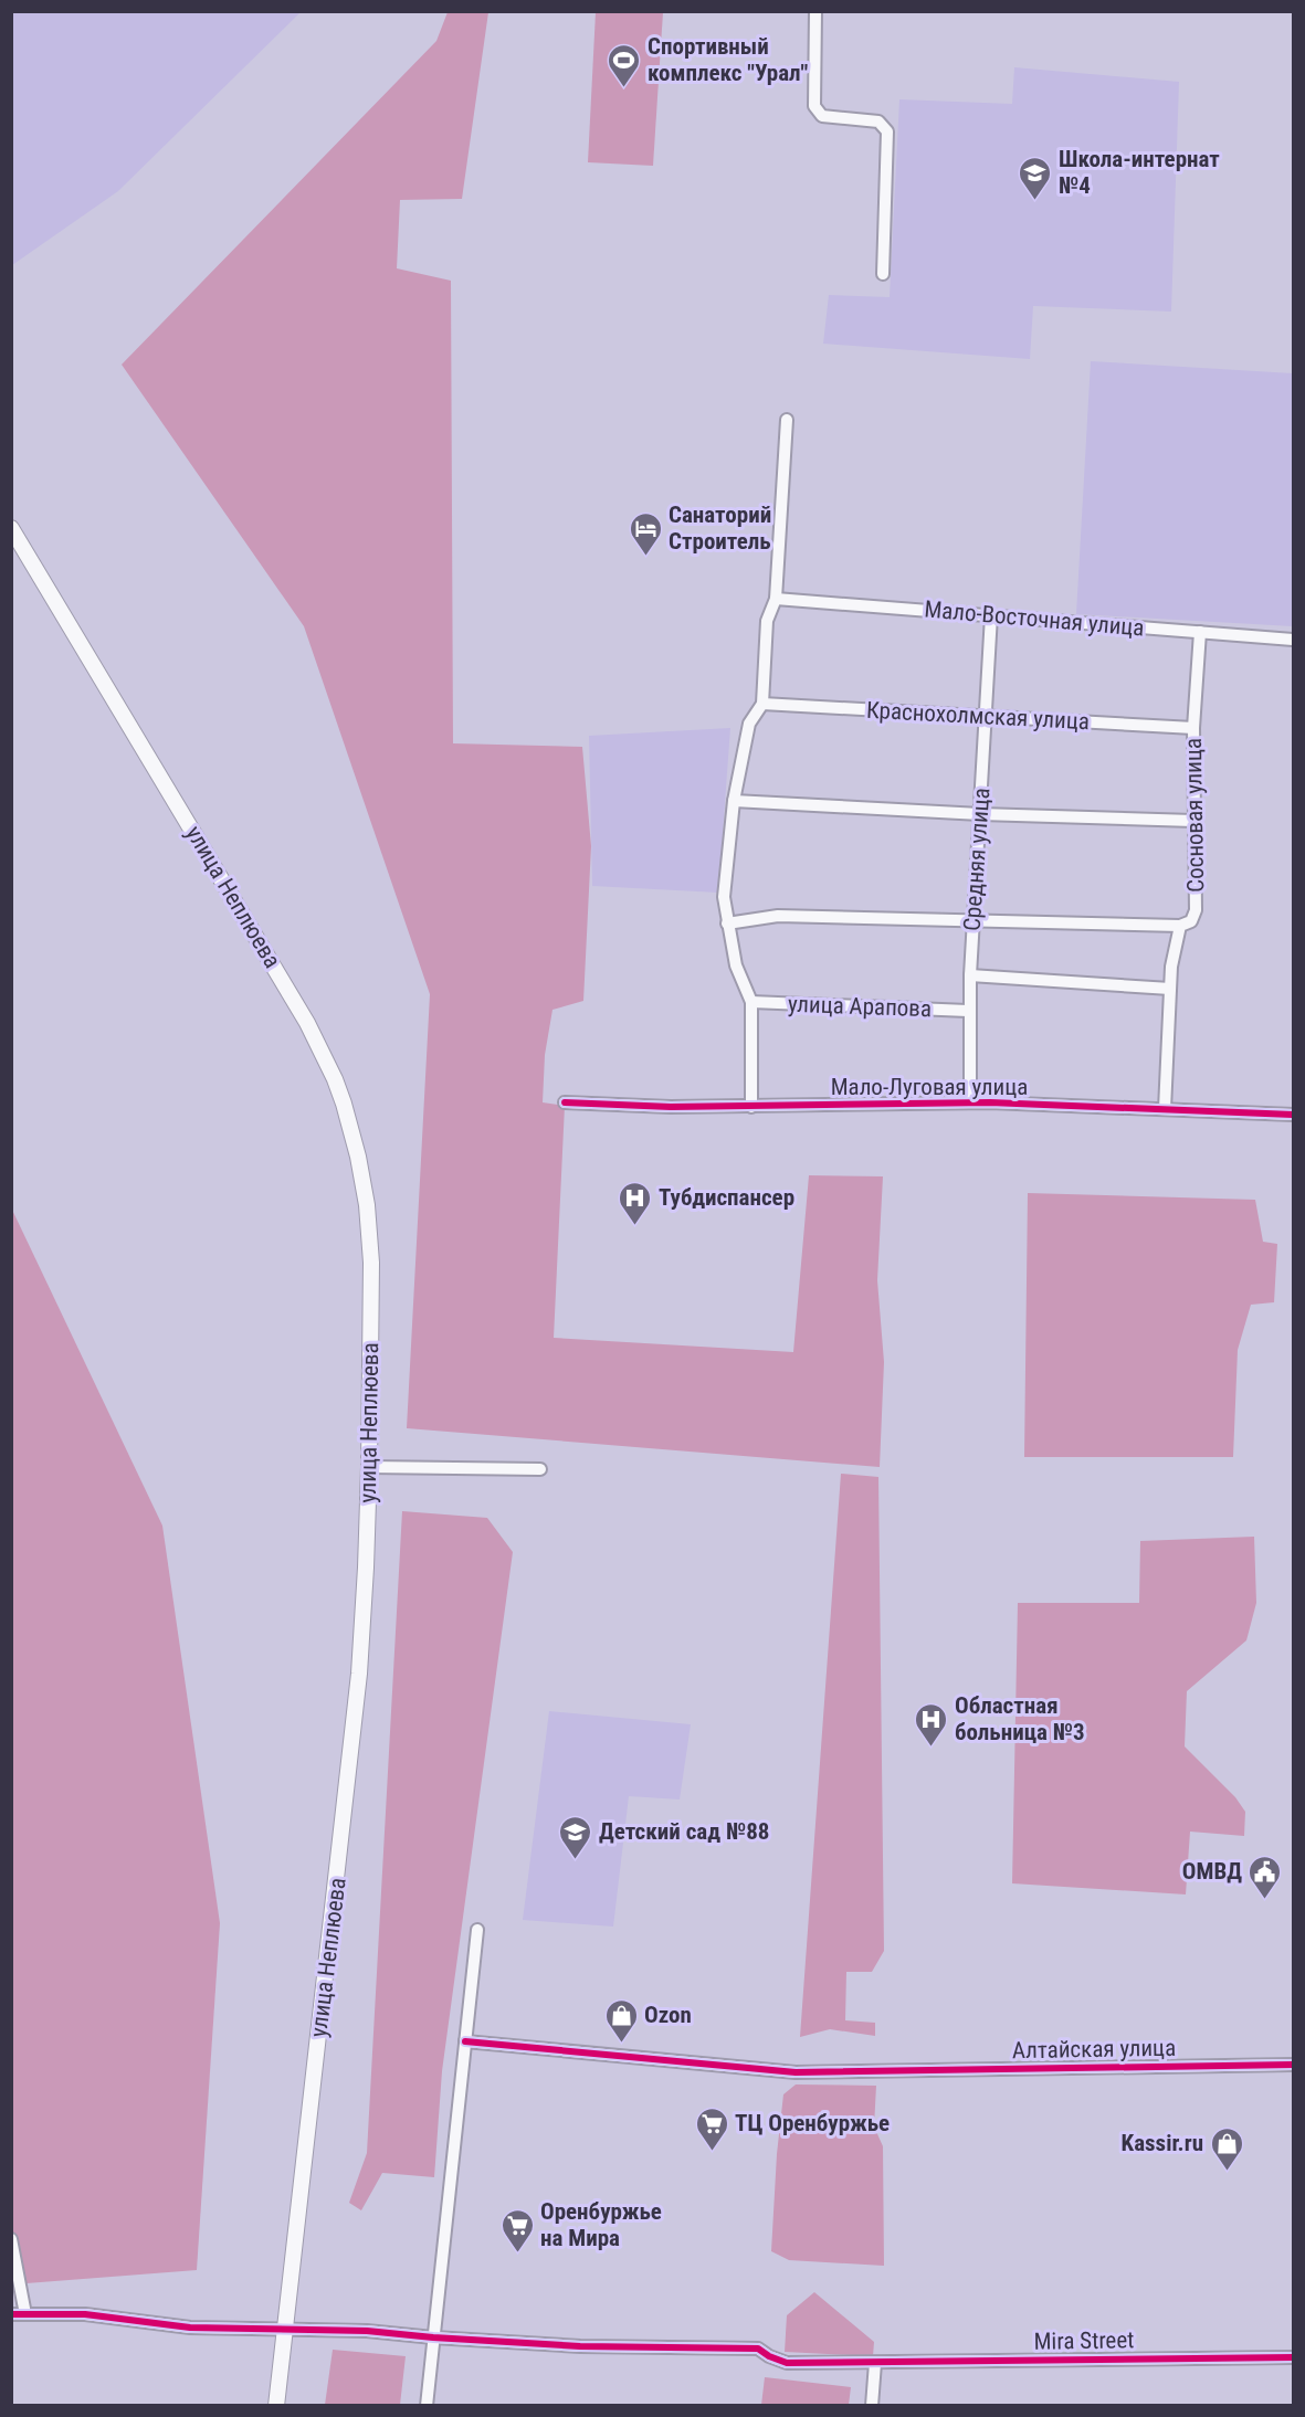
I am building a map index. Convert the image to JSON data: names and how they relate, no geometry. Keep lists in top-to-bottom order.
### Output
{
  "streets": {
    "main road": ["улица Неплюева"],
    "street": [
      "Мало-Восточная улица",
      "Краснохолмская улица",
      "Сосновая улица",
      "Средняя улица",
      "улица Арапова",
      "Мало-Луговая улица",
      "Алтайская улица",
      "Mira Street"
    ]
  },
  "crossings": [
    ["Мало-Восточная улица", "Сосновая улица"],
    ["Мало-Восточная улица", "Средняя улица"],
    ["Краснохолмская улица", "Сосновая улица"],
    ["Краснохолмская улица", "Средняя улица"],
    ["Сосновая улица", "Мало-Луговая улица"],
    ["Средняя улица", "улица Арапова"],
    ["Средняя улица", "Мало-Луговая улица"],
    ["улица Неплюева", "Mira Street"]
  ],
  "places": {
    "sports": ["Спортивный комплекс \"Урал\""],
    "school or university": ["Школа-интернат №4", "Детский сад №88"],
    "hotel": ["Санаторий Строитель"],
    "hospital": ["Тубдиспансер", "Областная больница №3"],
    "public building": ["ОМВД"],
    "shop": ["Ozon", "Kassir.ru"],
    "supermarket": ["ТЦ Оренбуржье", "Оренбуржье на Мира"]
  }
}
